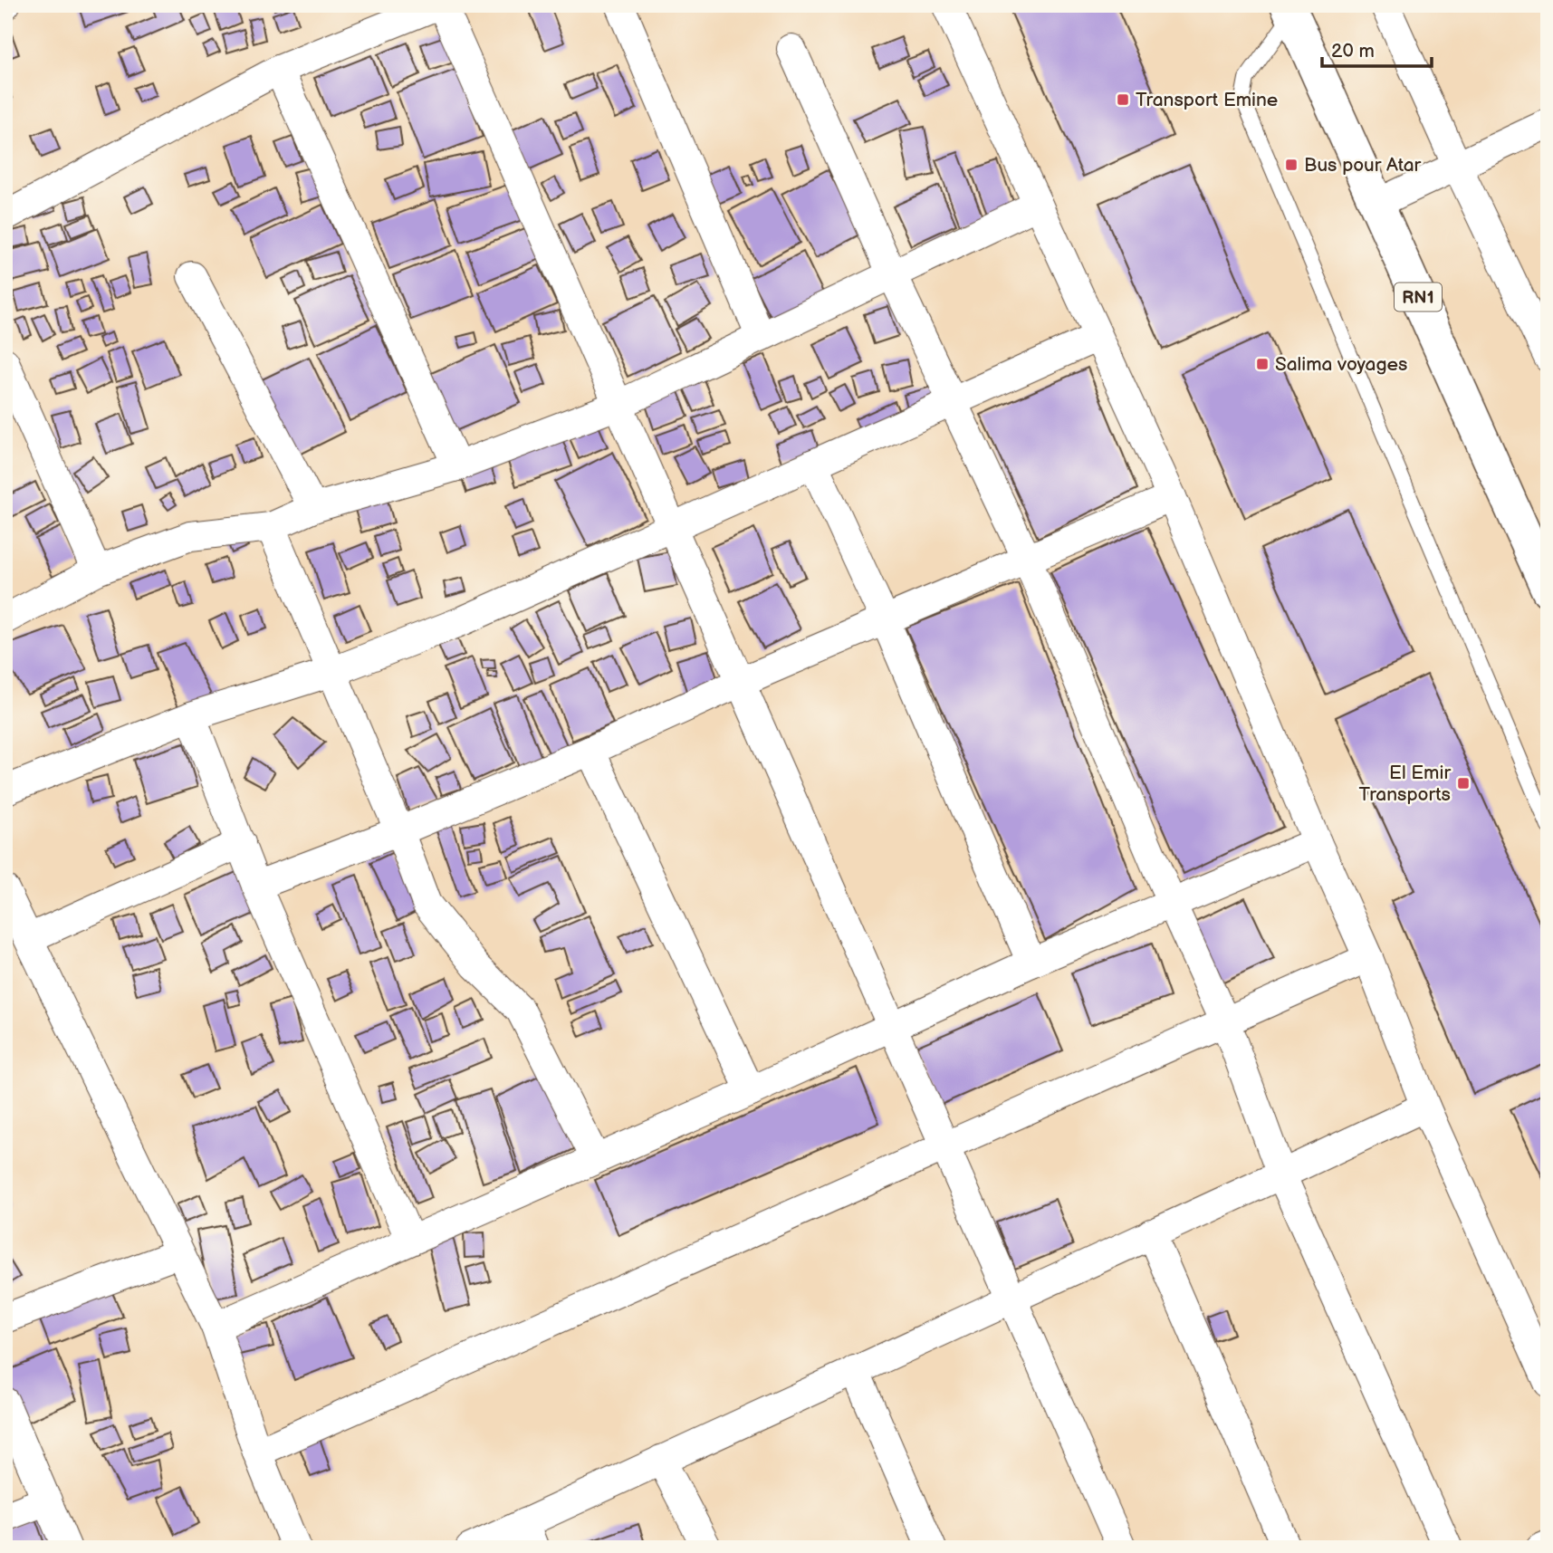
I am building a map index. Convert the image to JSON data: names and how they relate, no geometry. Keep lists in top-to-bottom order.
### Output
{
  "streets": {
    "highway": ["RN1"]
  },
  "places": {
    "transit": [
      "Transport Emine",
      "Bus pour Atar",
      "Salima voyages",
      "El Emir Transports"
    ]
  },
  "scale_bar": "20 m"
}
